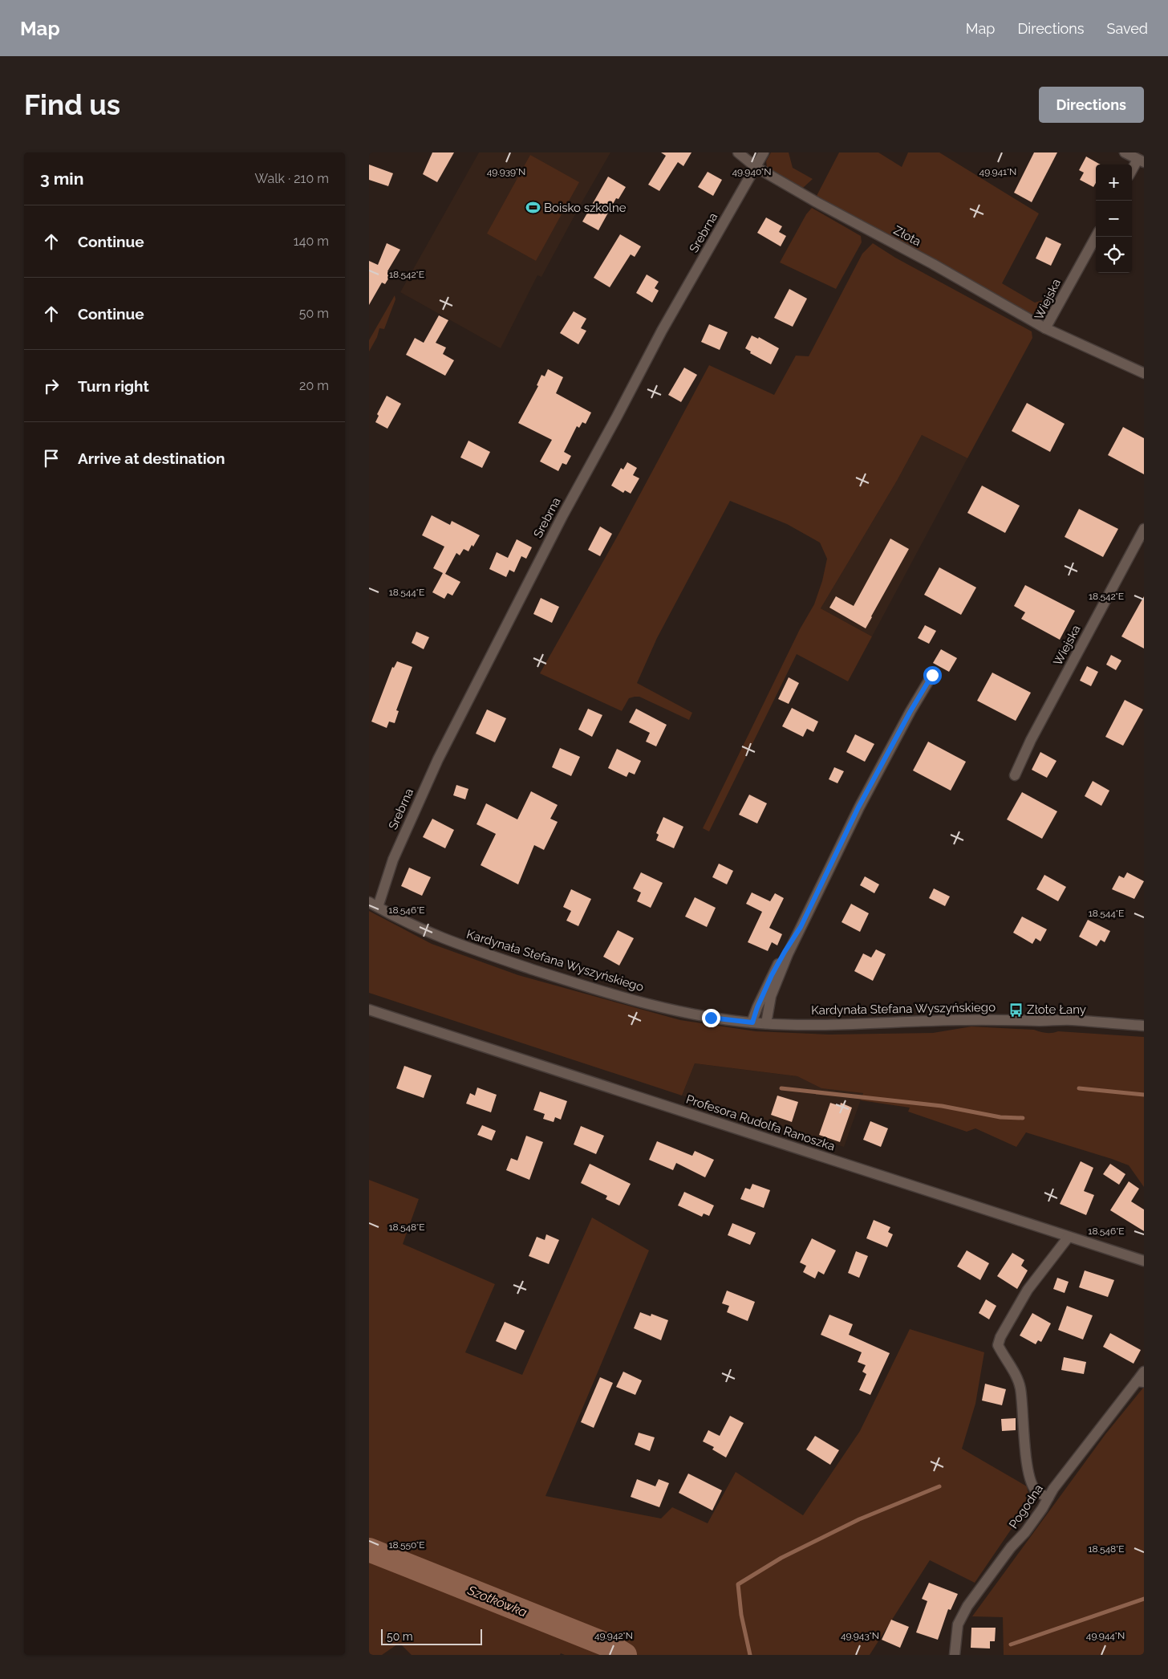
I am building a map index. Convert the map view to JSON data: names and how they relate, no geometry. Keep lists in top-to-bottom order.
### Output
{
  "streets": {
    "street": [
      "Srebrna",
      "Złota",
      "Wiejska",
      "Kardynała Stefana Wyszyńskiego",
      "Profesora Rudolfa Ranoszka",
      "Pogodna"
    ]
  },
  "crossings": [
    ["Srebrna", "Złota"],
    ["Srebrna", "Kardynała Stefana Wyszyńskiego"],
    ["Złota", "Wiejska"]
  ],
  "water": ["Szotkówka"],
  "places": {
    "sports": ["Boisko szkolne"],
    "bus stop": ["Złote Łany"]
  },
  "scale_bar": "50 m",
  "page": {
    "header": "Map",
    "nav": ["Map", "Directions", "Saved"],
    "buttons": "Directions",
    "title": "Find us",
    "heading": ["3 min", "Walk · 210 m"],
    "map_buttons": ["+", "−"],
    "list": [
      ["Continue", "140 m"],
      ["Continue", "50 m"],
      ["Turn right", "20 m"],
      "Arrive at destination"
    ],
    "scale": "50 m"
  },
  "coordinates": [
    "49.939°N",
    "49.940°N",
    "49.941°N",
    "18.542°E",
    "18.544°E",
    "18.546°E",
    "18.548°E",
    "18.550°E",
    "49.942°N",
    "49.943°N",
    "49.944°N"
  ]
}
